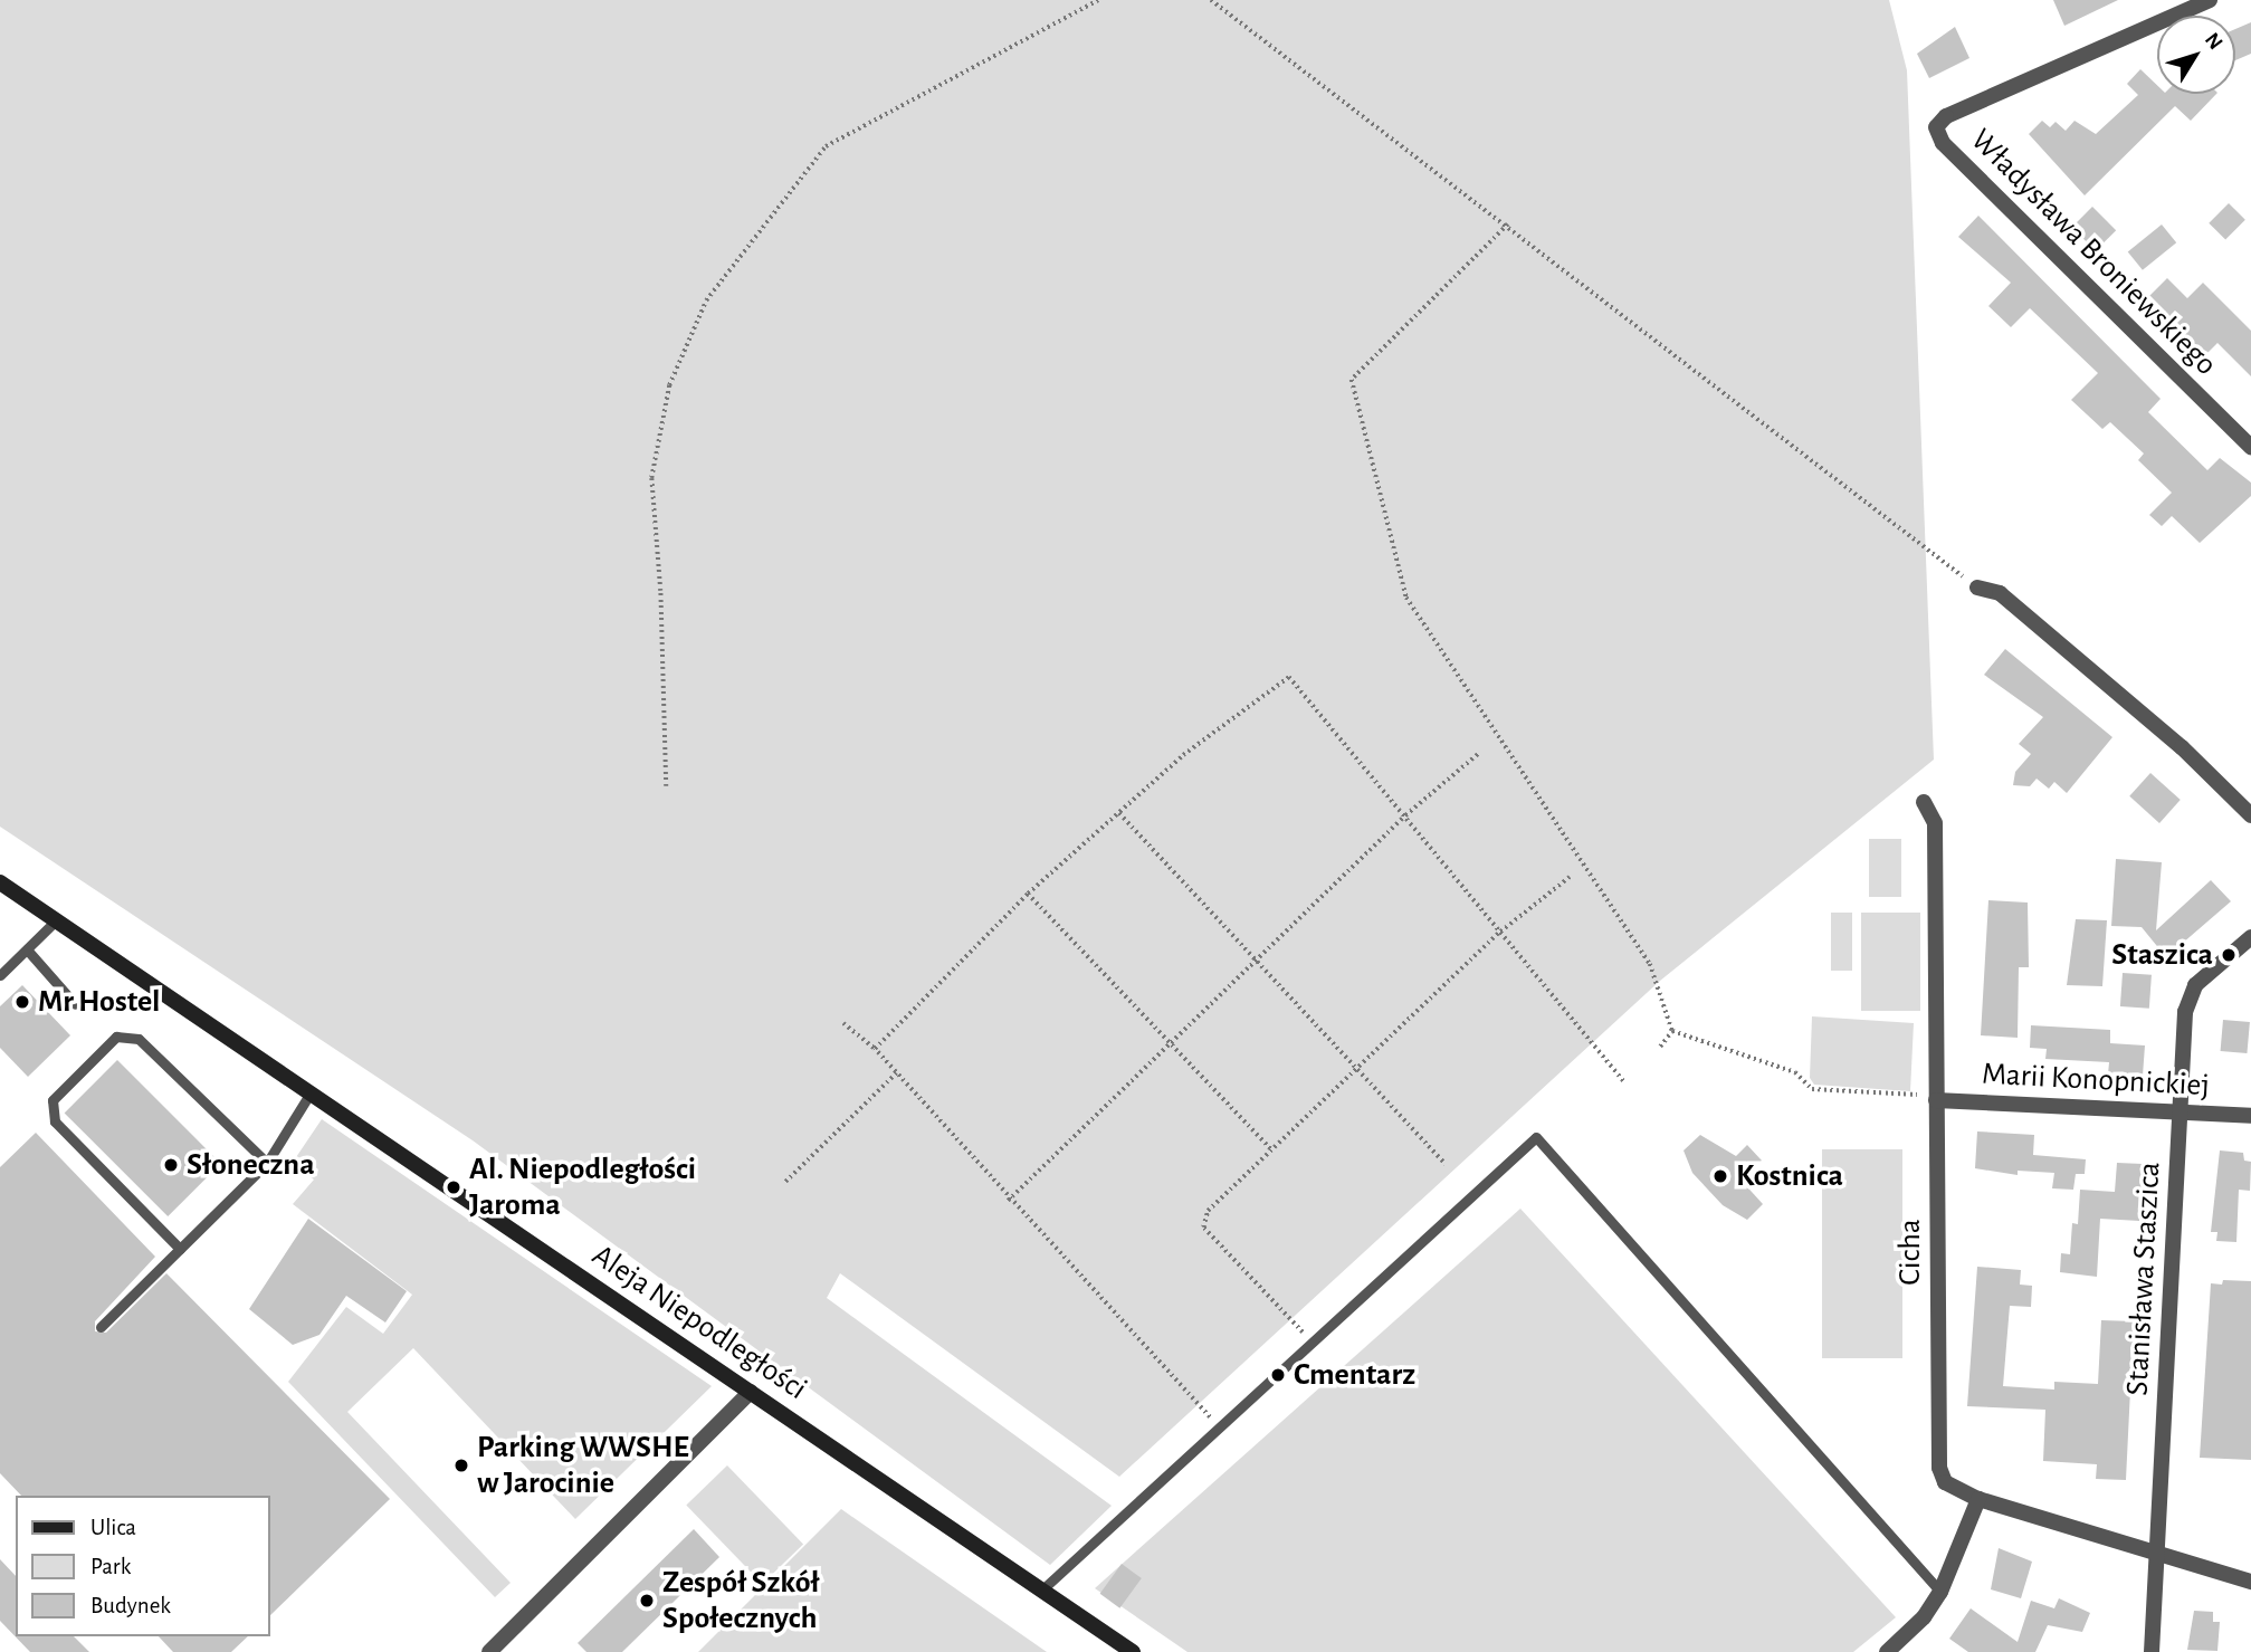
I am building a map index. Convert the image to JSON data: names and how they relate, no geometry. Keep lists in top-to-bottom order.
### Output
{
  "streets": {
    "main road": ["Aleja Niepodległości"],
    "street": [
      "Władysława Broniewskiego",
      "Marii Konopnickiej",
      "Cicha",
      "Stanisława Staszica"
    ]
  },
  "crossings": [
    ["Marii Konopnickiej", "Cicha"],
    ["Marii Konopnickiej", "Stanisława Staszica"],
    ["Cicha", "Stanisława Staszica"]
  ],
  "places": [
    "Staszica",
    "Mr Hostel",
    "Słoneczna",
    "Kostnica",
    "Al. Niepodległości Jaroma",
    "Cmentarz",
    "Parking WWSHE w Jarocinie",
    "Zespół Szkół Społecznych"
  ],
  "legend": ["Ulica", "Park", "Budynek"],
  "north": "top right"
}
